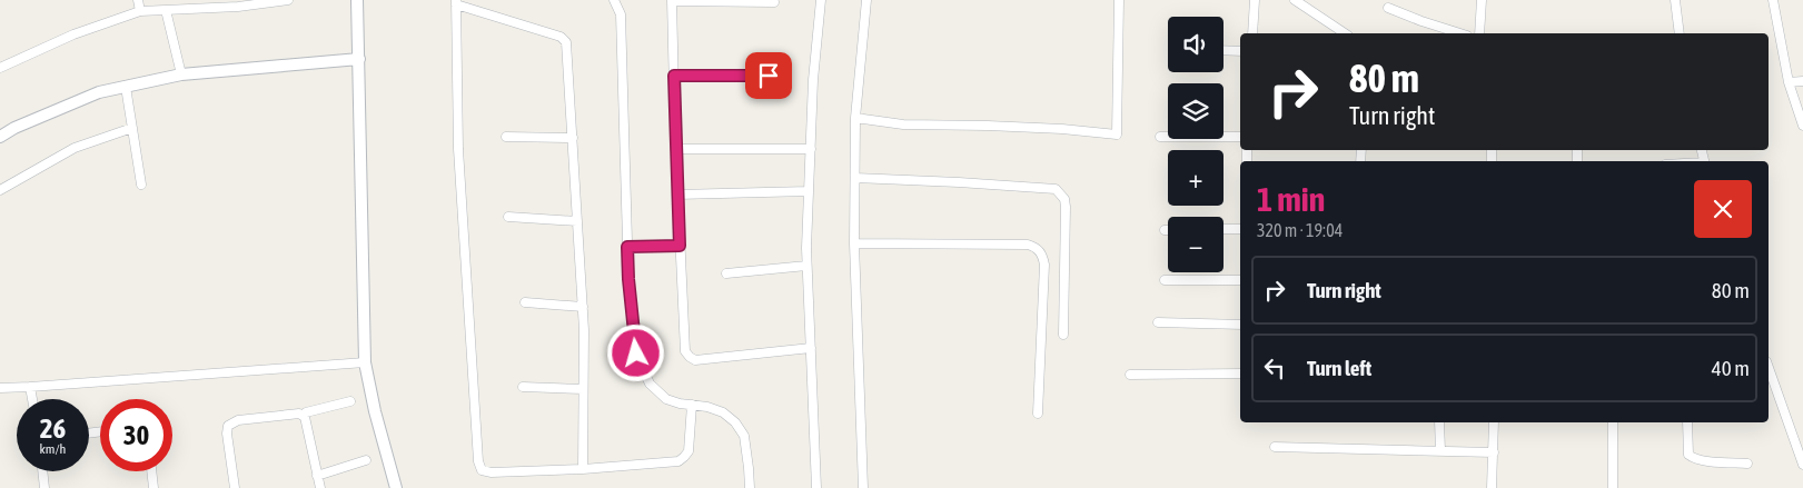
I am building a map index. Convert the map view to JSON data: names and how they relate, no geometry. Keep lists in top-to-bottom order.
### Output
{
  "page": {
    "map_buttons": ["+", "−"],
    "turn": ["80 m", "Turn right"],
    "heading": ["1 min", "320 m · 19:04"],
    "list": [
      {
        "name": "Turn right",
        "value": "80 m"
      },
      {
        "name": "Turn left",
        "value": "40 m"
      }
    ],
    "speed": "26 km/h",
    "limit": "30"
  }
}
